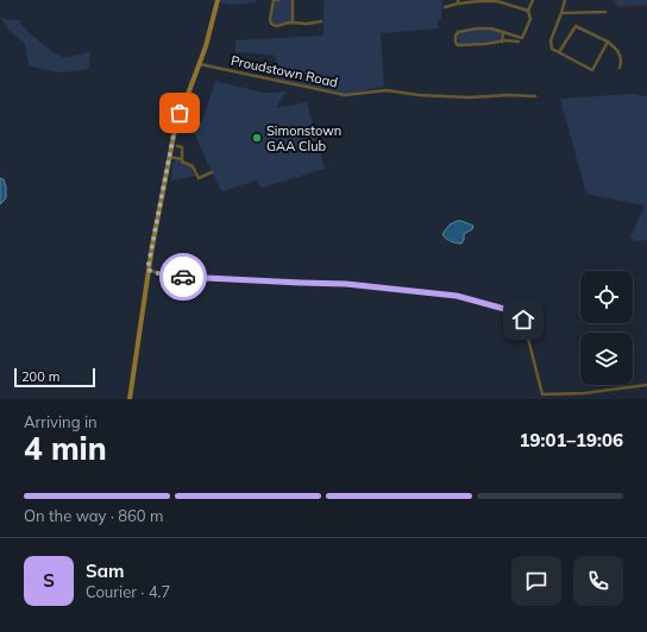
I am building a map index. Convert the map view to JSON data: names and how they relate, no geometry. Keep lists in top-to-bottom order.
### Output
{
  "streets": {
    "street": ["Proudstown Road"]
  },
  "places": ["Simonstown GAA Club"],
  "scale_bar": "200 m",
  "page": {
    "scale": "200 m",
    "heading": ["4 min", "Arriving in", "19:01–19:06"],
    "panel": ["Sam", "Courier · 4.7"],
    "bar": "On the way · 860 m",
    "round": "S"
  }
}
